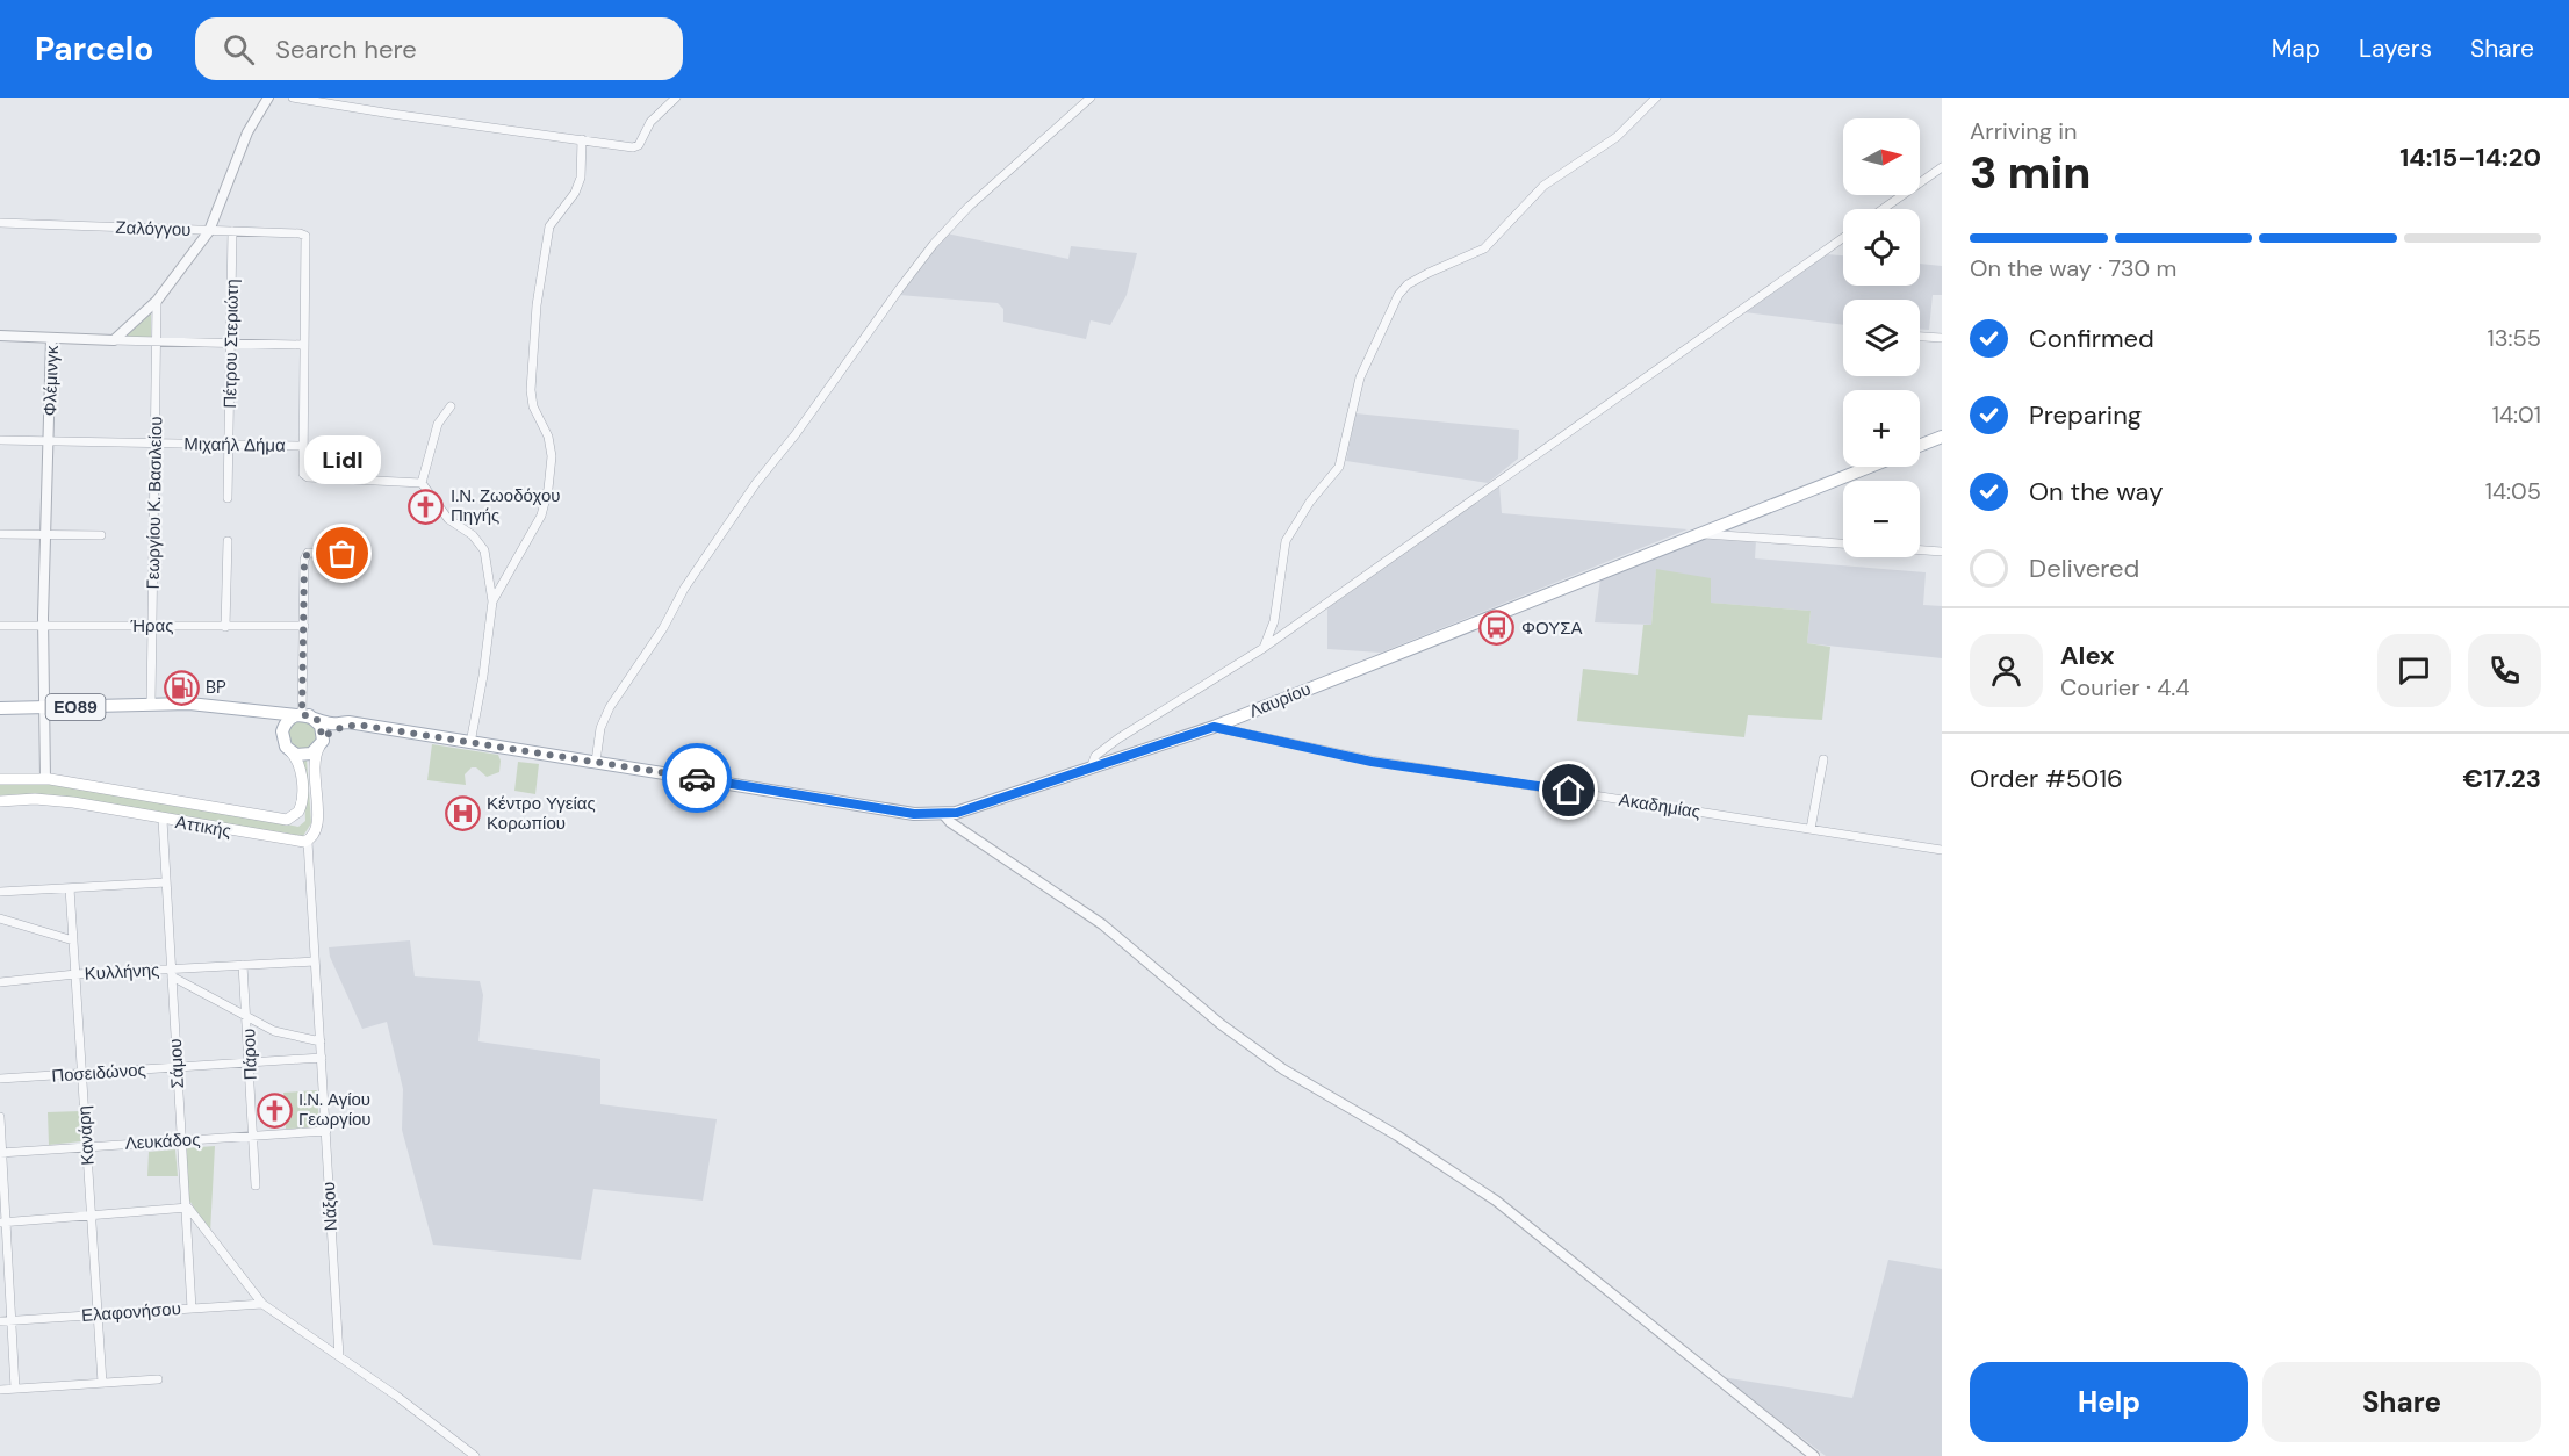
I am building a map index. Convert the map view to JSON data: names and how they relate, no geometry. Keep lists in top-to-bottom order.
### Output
{
  "streets": {
    "main road": ["Λαυρίου", "ΕΟ89", "Αττικής"],
    "street": [
      "Ζαλόγγου",
      "Πέτρου Στεριώτη",
      "Φλέμινγκ",
      "Μιχαήλ Δήμα",
      "Γεωργίου Κ. Βασιλείου",
      "Ήρας",
      "Ακαδημίας",
      "Κυλλήνης",
      "Πάρου",
      "Σάμου",
      "Ποσειδώνος",
      "Κανάρη",
      "Λευκάδος",
      "Νάξου",
      "Ελαφονήσου"
    ]
  },
  "crossings": [
    ["Ζαλόγγου", "Πέτρου Στεριώτη"],
    ["Πέτρου Στεριώτη", "Μιχαήλ Δήμα"],
    ["Φλέμινγκ", "Μιχαήλ Δήμα"],
    ["Φλέμινγκ", "Ήρας"],
    ["Φλέμινγκ", "ΕΟ89"],
    ["Φλέμινγκ", "Αττικής"],
    ["Μιχαήλ Δήμα", "Γεωργίου Κ. Βασιλείου"],
    ["Γεωργίου Κ. Βασιλείου", "Ήρας"],
    ["Γεωργίου Κ. Βασιλείου", "ΕΟ89"],
    ["Λαυρίου", "ΕΟ89"],
    ["Λαυρίου", "Ακαδημίας"],
    ["Λαυρίου", "Αττικής"],
    ["ΕΟ89", "Αττικής"],
    ["Αττικής", "Σάμου"],
    ["Αττικής", "Νάξου"],
    ["Κυλλήνης", "Πάρου"],
    ["Κυλλήνης", "Σάμου"],
    ["Κυλλήνης", "Κανάρη"],
    ["Κυλλήνης", "Νάξου"],
    ["Πάρου", "Ποσειδώνος"],
    ["Πάρου", "Λευκάδος"],
    ["Σάμου", "Ποσειδώνος"],
    ["Σάμου", "Λευκάδος"],
    ["Σάμου", "Ελαφονήσου"],
    ["Ποσειδώνος", "Κανάρη"],
    ["Ποσειδώνος", "Νάξου"],
    ["Κανάρη", "Λευκάδος"],
    ["Κανάρη", "Ελαφονήσου"],
    ["Λευκάδος", "Νάξου"]
  ],
  "places": {
    "church": ["Ι.Ν. Ζωοδόχου Πηγής", "Ι.Ν. Αγίου Γεωργίου"],
    "other": ["Lidl"],
    "bus stop": ["ΦΟΥΣΑ"],
    "fuel station": ["BP"],
    "hospital": ["Κέντρο Υγείας Κορωπίου"]
  },
  "north": "right",
  "page": {
    "header": "Parcelo",
    "search": "Search here",
    "nav": ["Map", "Layers", "Share"],
    "heading": ["3 min", "Arriving in", "14:15–14:20"],
    "panel": [
      "Alex",
      "Courier · 4.4",
      "Order #5016",
      "€17.23"
    ],
    "map_buttons": ["+", "−"],
    "bar": "On the way · 730 m",
    "list": [
      ["Confirmed", "13:55"],
      ["Preparing", "14:01"],
      ["On the way", "14:05"],
      "Delivered"
    ],
    "bubble": "Lidl",
    "buttons": ["Help", "Share"]
  }
}
